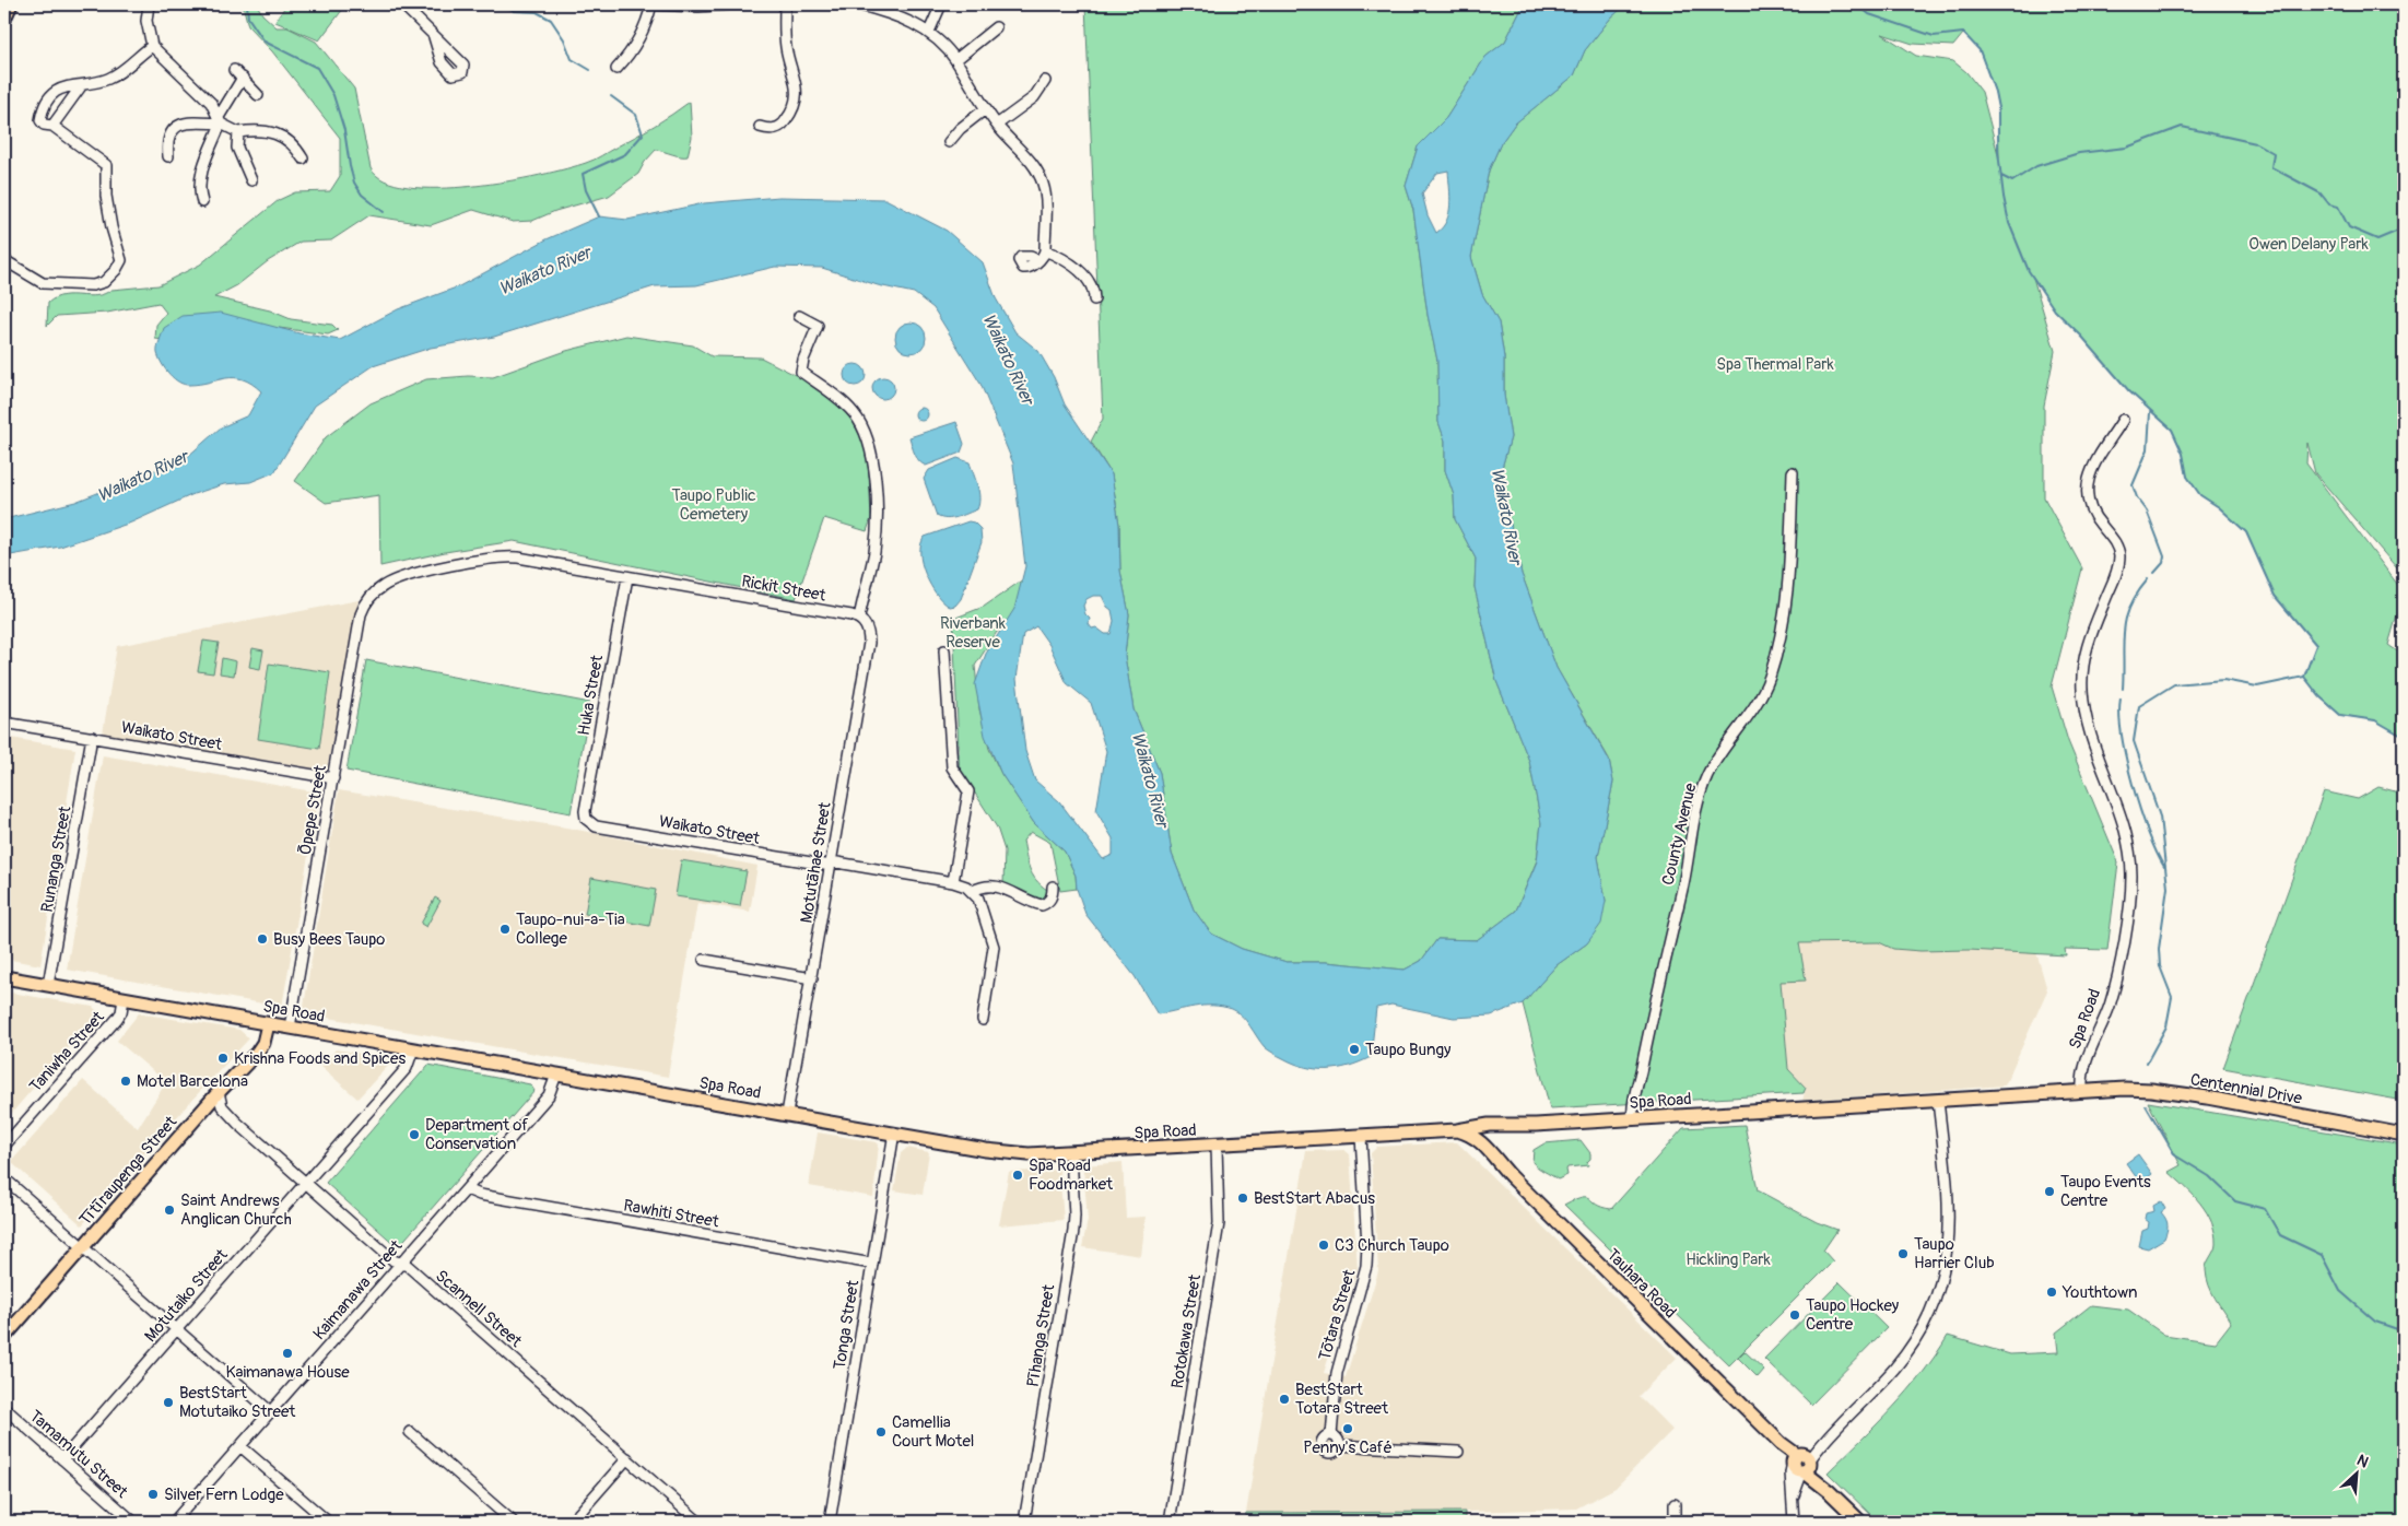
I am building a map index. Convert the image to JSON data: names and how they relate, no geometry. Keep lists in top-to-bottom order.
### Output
{
  "streets": {
    "main road": [
      "Spa Road",
      "Centennial Drive",
      "Tītīraupenga Street",
      "Tauhara Road"
    ],
    "street": [
      "Rickit Street",
      "Huka Street",
      "Waikato Street",
      "Ōpepe Street",
      "County Avenue",
      "Runanga Street",
      "Motutāhae Street",
      "Taniwha Street",
      "Rawhiti Street",
      "Kaimanawa Street",
      "Motutaiko Street",
      "Scannell Street",
      "Tōtara Street",
      "Tonga Street",
      "Rotokawa Street",
      "Pīhanga Street",
      "Tamamutu Street"
    ]
  },
  "crossings": [
    ["Rickit Street", "Huka Street"],
    ["Rickit Street", "Ōpepe Street"],
    ["Rickit Street", "Motutāhae Street"],
    ["Huka Street", "Waikato Street"],
    ["Waikato Street", "Ōpepe Street"],
    ["Waikato Street", "Runanga Street"],
    ["Waikato Street", "Motutāhae Street"],
    ["Ōpepe Street", "Spa Road"],
    ["County Avenue", "Spa Road"],
    ["Runanga Street", "Spa Road"],
    ["Motutāhae Street", "Spa Road"],
    ["Spa Road", "Taniwha Street"],
    ["Spa Road", "Centennial Drive"],
    ["Spa Road", "Tītīraupenga Street"],
    ["Spa Road", "Tauhara Road"],
    ["Spa Road", "Kaimanawa Street"],
    ["Spa Road", "Motutaiko Street"],
    ["Spa Road", "Tōtara Street"],
    ["Spa Road", "Tonga Street"],
    ["Spa Road", "Rotokawa Street"],
    ["Spa Road", "Pīhanga Street"],
    ["Tītīraupenga Street", "Scannell Street"],
    ["Rawhiti Street", "Kaimanawa Street"],
    ["Rawhiti Street", "Tonga Street"],
    ["Kaimanawa Street", "Scannell Street"],
    ["Motutaiko Street", "Scannell Street"],
    ["Motutaiko Street", "Tamamutu Street"]
  ],
  "water": ["Waikato River"],
  "parks": [
    "Owen Delany Park",
    "Spa Thermal Park",
    "Taupo Public Cemetery",
    "Riverbank Reserve",
    "Hickling Park"
  ],
  "places": [
    "Taupo-nui-a-Tia College",
    "Busy Bees Taupo",
    "Taupo Bungy",
    "Krishna Foods and Spices",
    "Motel Barcelona",
    "Department of Conservation",
    "Spa Road Foodmarket",
    "Taupo Events Centre",
    "BestStart Abacus",
    "Saint Andrews Anglican Church",
    "C3 Church Taupo",
    "Taupo Harrier Club",
    "Youthtown",
    "Taupo Hockey Centre",
    "Kaimanawa House",
    "BestStart Totara Street",
    "BestStart Motutaiko Street",
    "Penny's Café",
    "Camellia Court Motel",
    "Silver Fern Lodge"
  ],
  "north": "top right"
}
